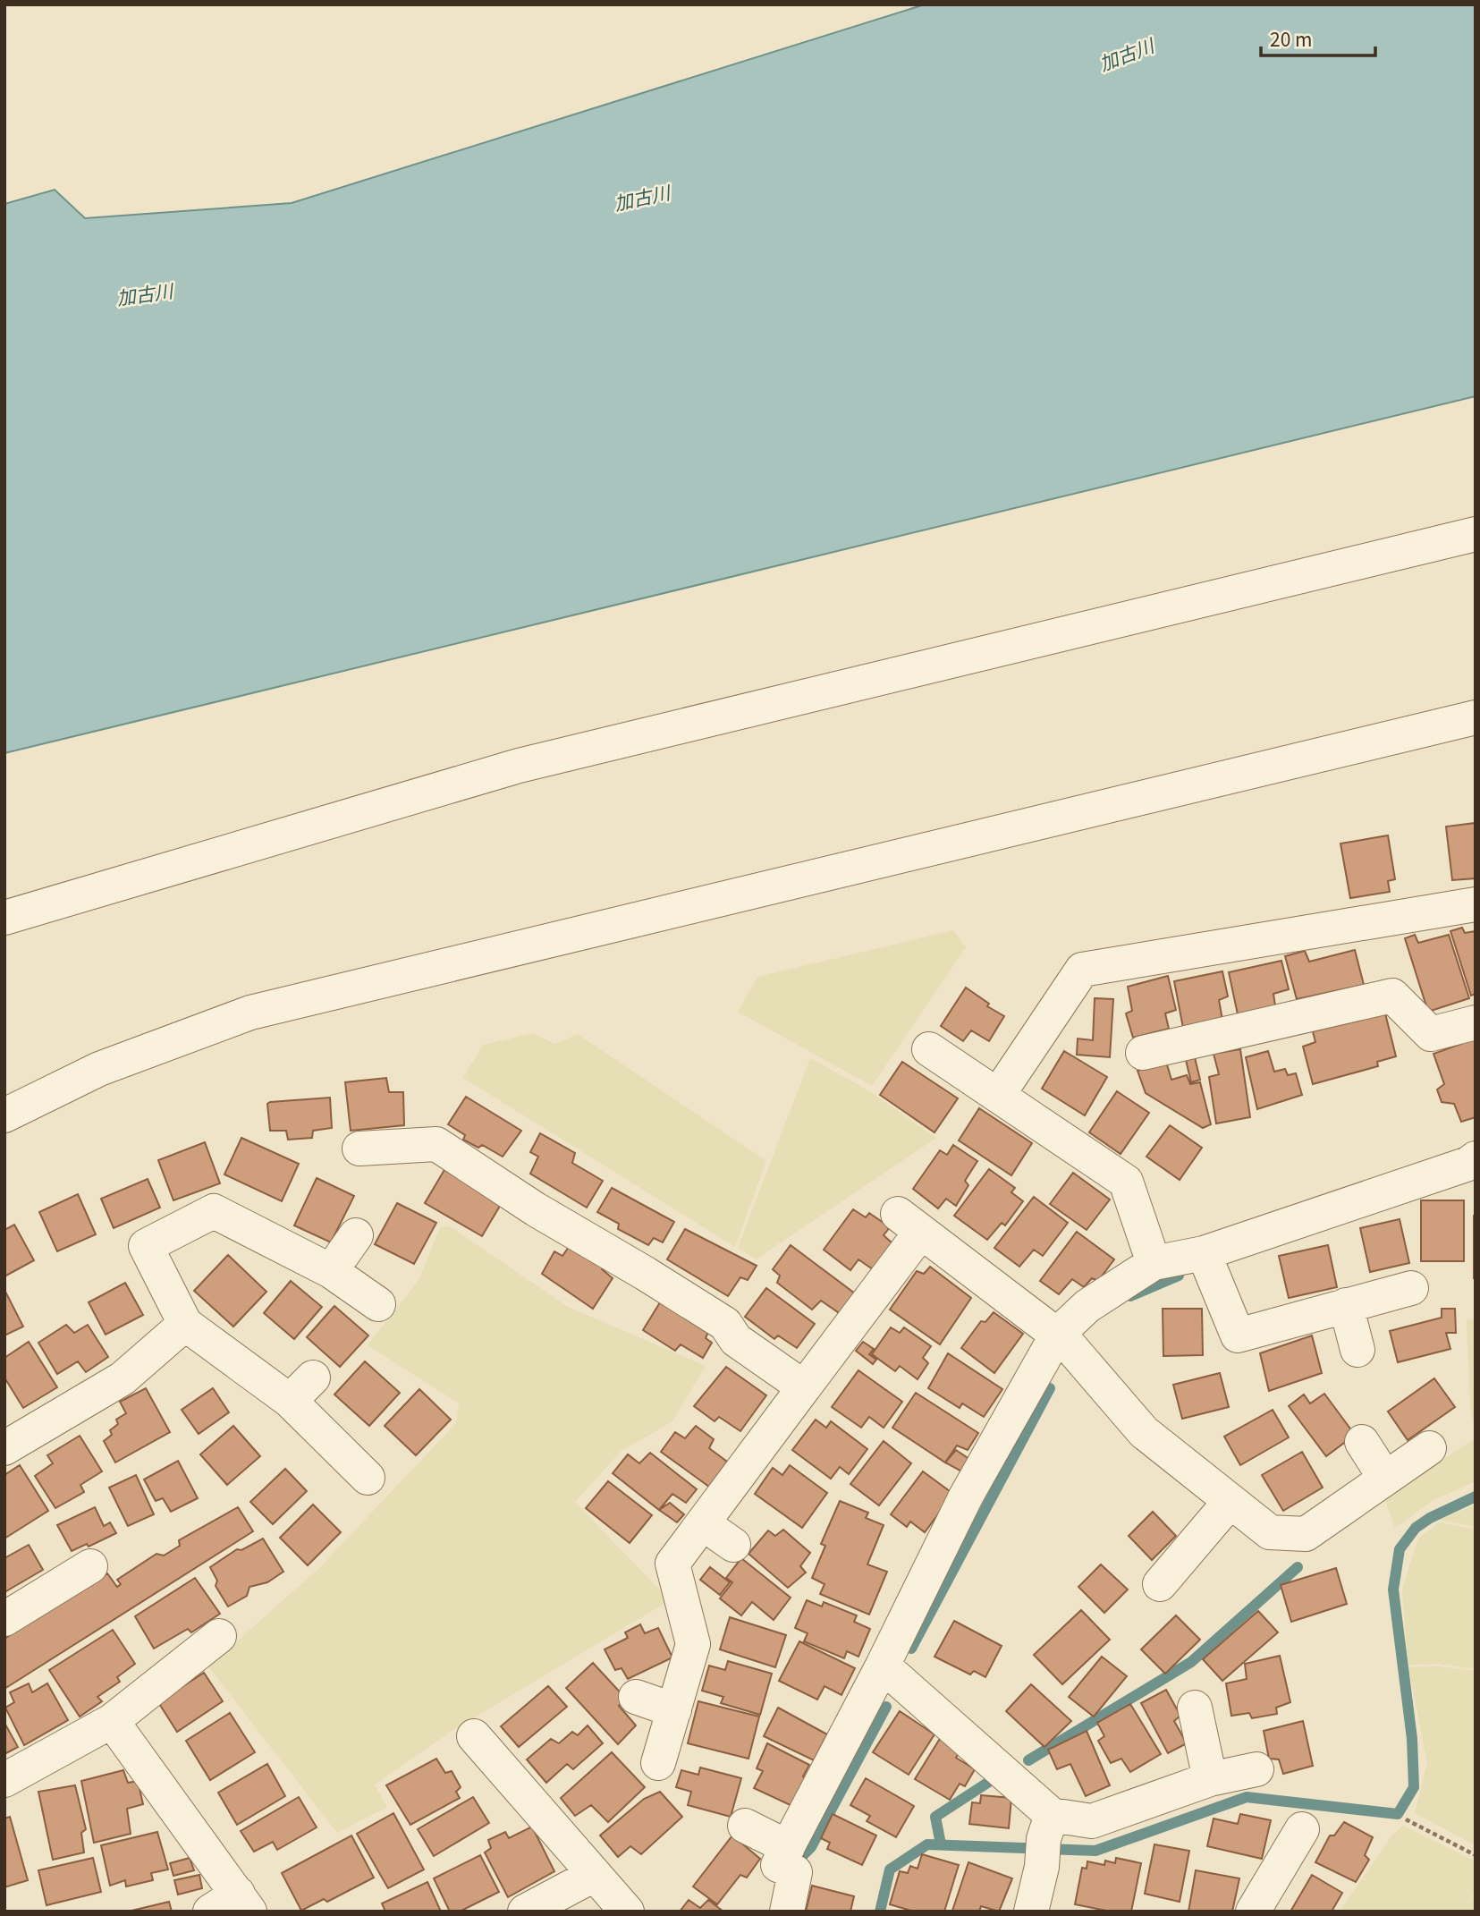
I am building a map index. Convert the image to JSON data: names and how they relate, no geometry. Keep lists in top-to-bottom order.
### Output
{
  "water": ["加古川"],
  "scale_bar": "20 m"
}
